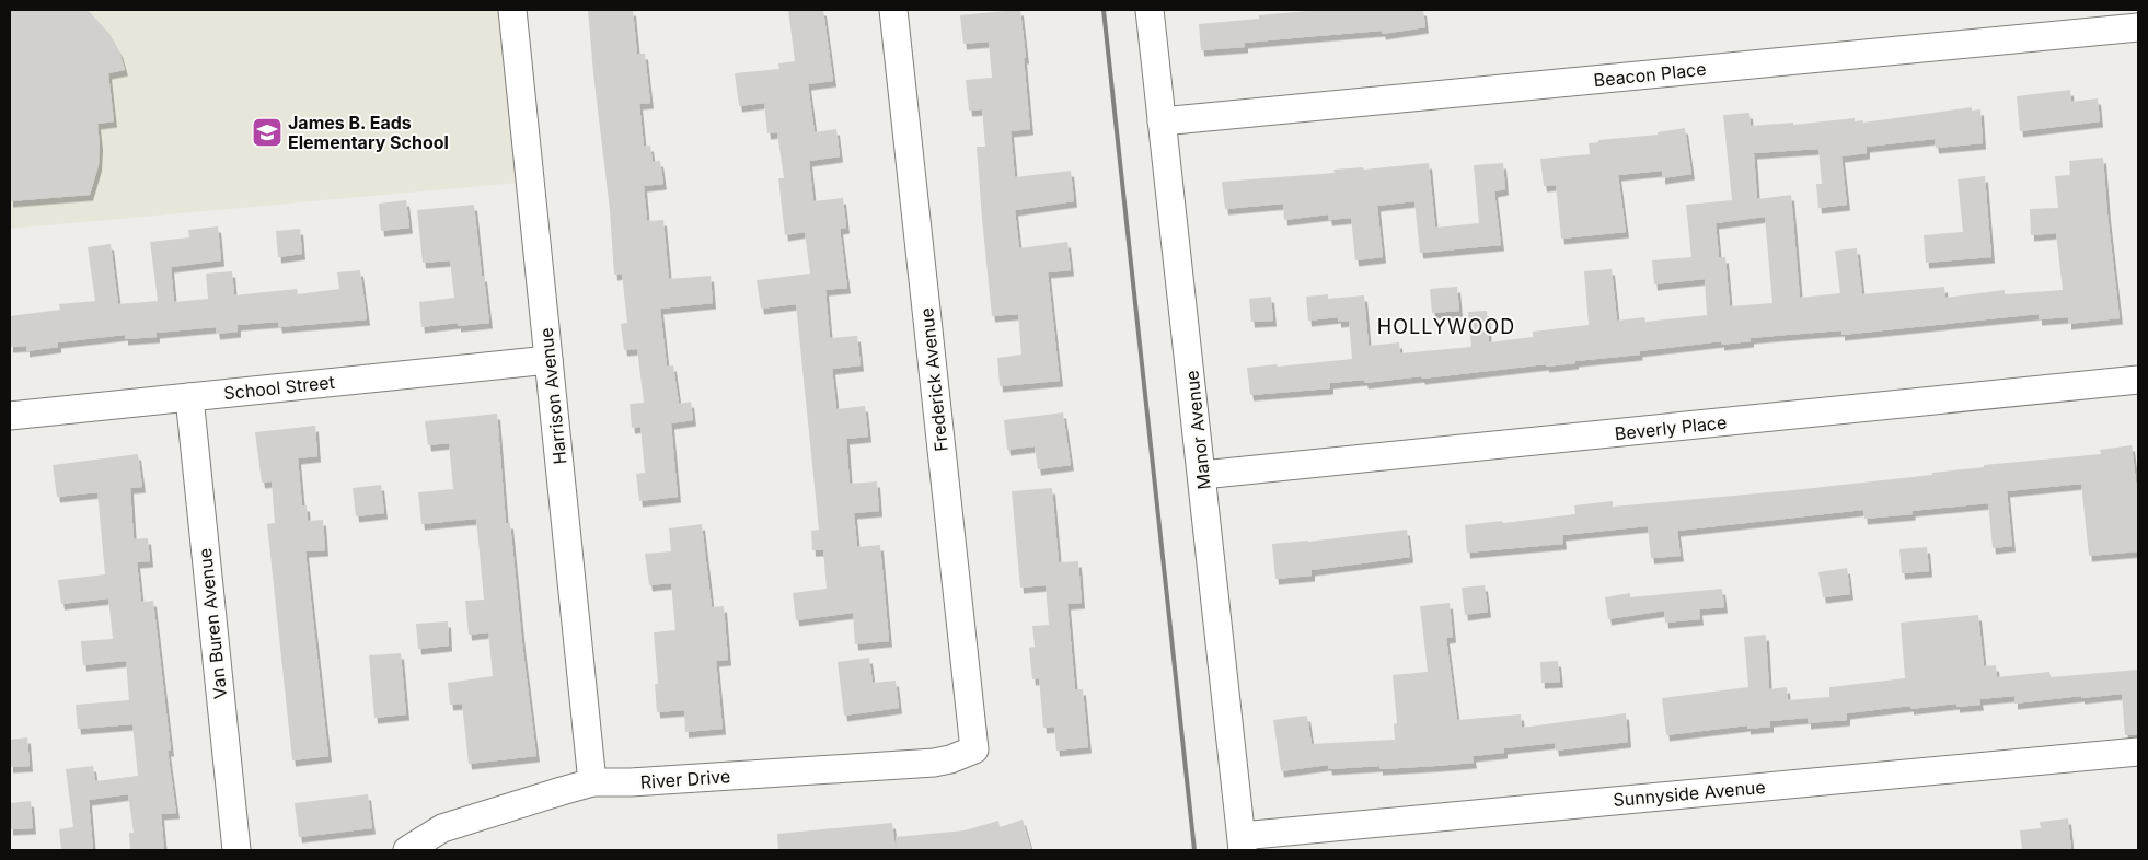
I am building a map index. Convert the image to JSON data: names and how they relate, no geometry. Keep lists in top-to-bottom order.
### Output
{
  "streets": {
    "street": [
      "Beacon Place",
      "Frederick Avenue",
      "School Street",
      "Harrison Avenue",
      "Beverly Place",
      "Manor Avenue",
      "Van Buren Avenue",
      "River Drive",
      "Sunnyside Avenue"
    ]
  },
  "crossings": [
    ["Beacon Place", "Manor Avenue"],
    ["Frederick Avenue", "River Drive"],
    ["School Street", "Harrison Avenue"],
    ["School Street", "Van Buren Avenue"],
    ["Harrison Avenue", "River Drive"],
    ["Beverly Place", "Manor Avenue"],
    ["Manor Avenue", "Sunnyside Avenue"]
  ],
  "districts": ["HOLLYWOOD"],
  "places": {
    "school or university": ["James B. Eads Elementary School"]
  }
}
